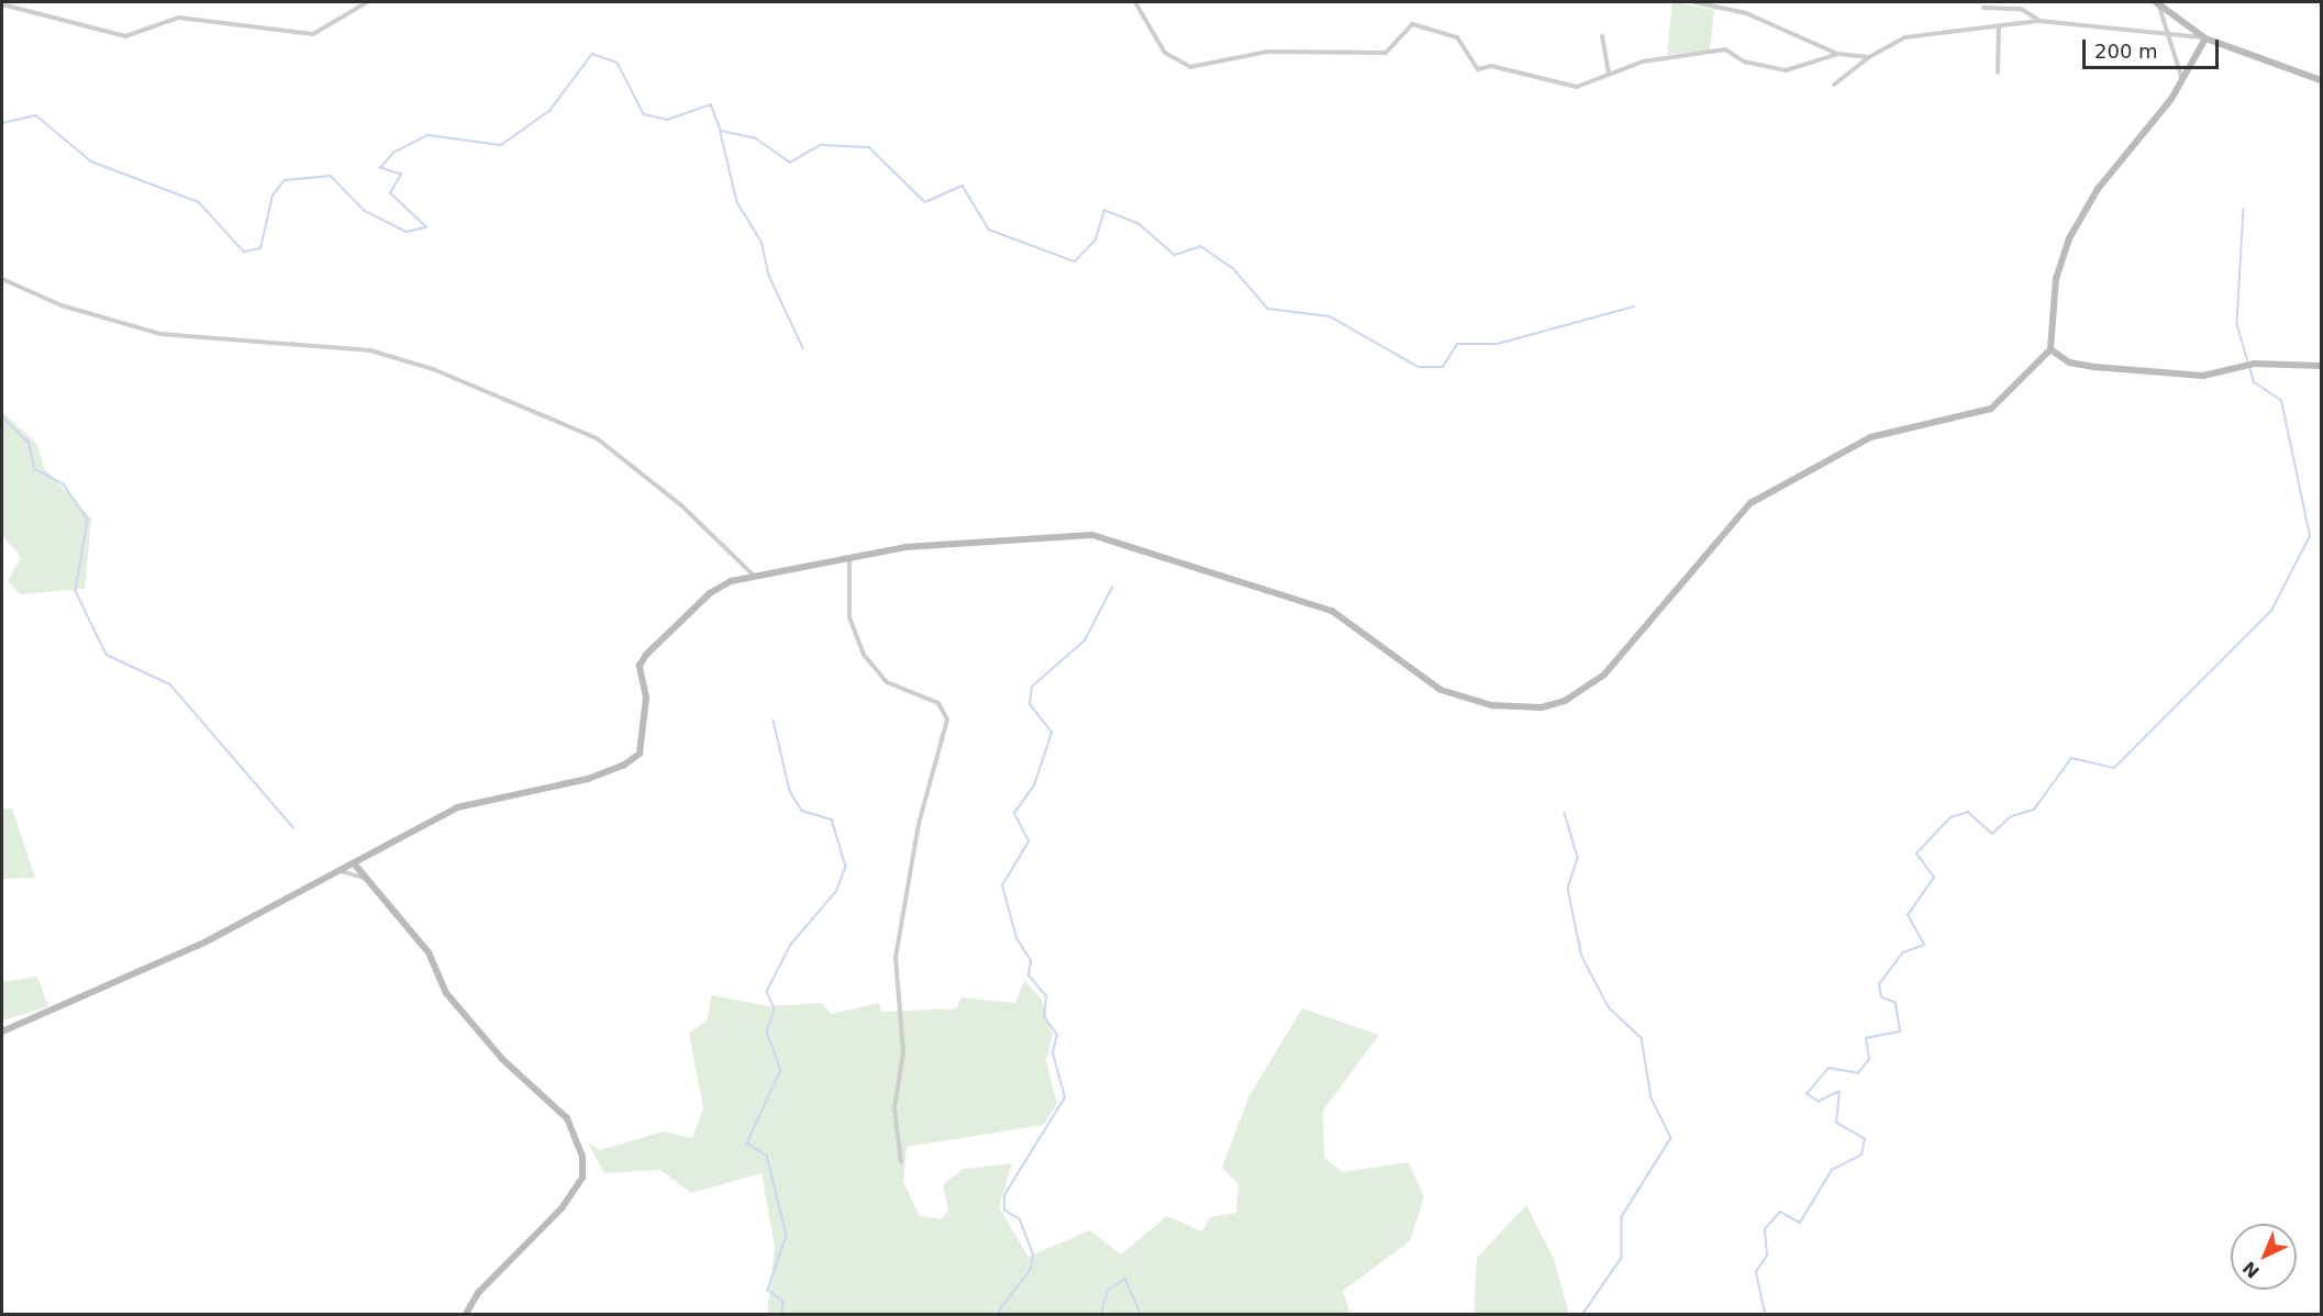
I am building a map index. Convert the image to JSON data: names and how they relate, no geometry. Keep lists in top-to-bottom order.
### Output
{
  "scale_bar": "200 m",
  "north": "bottom left"
}
